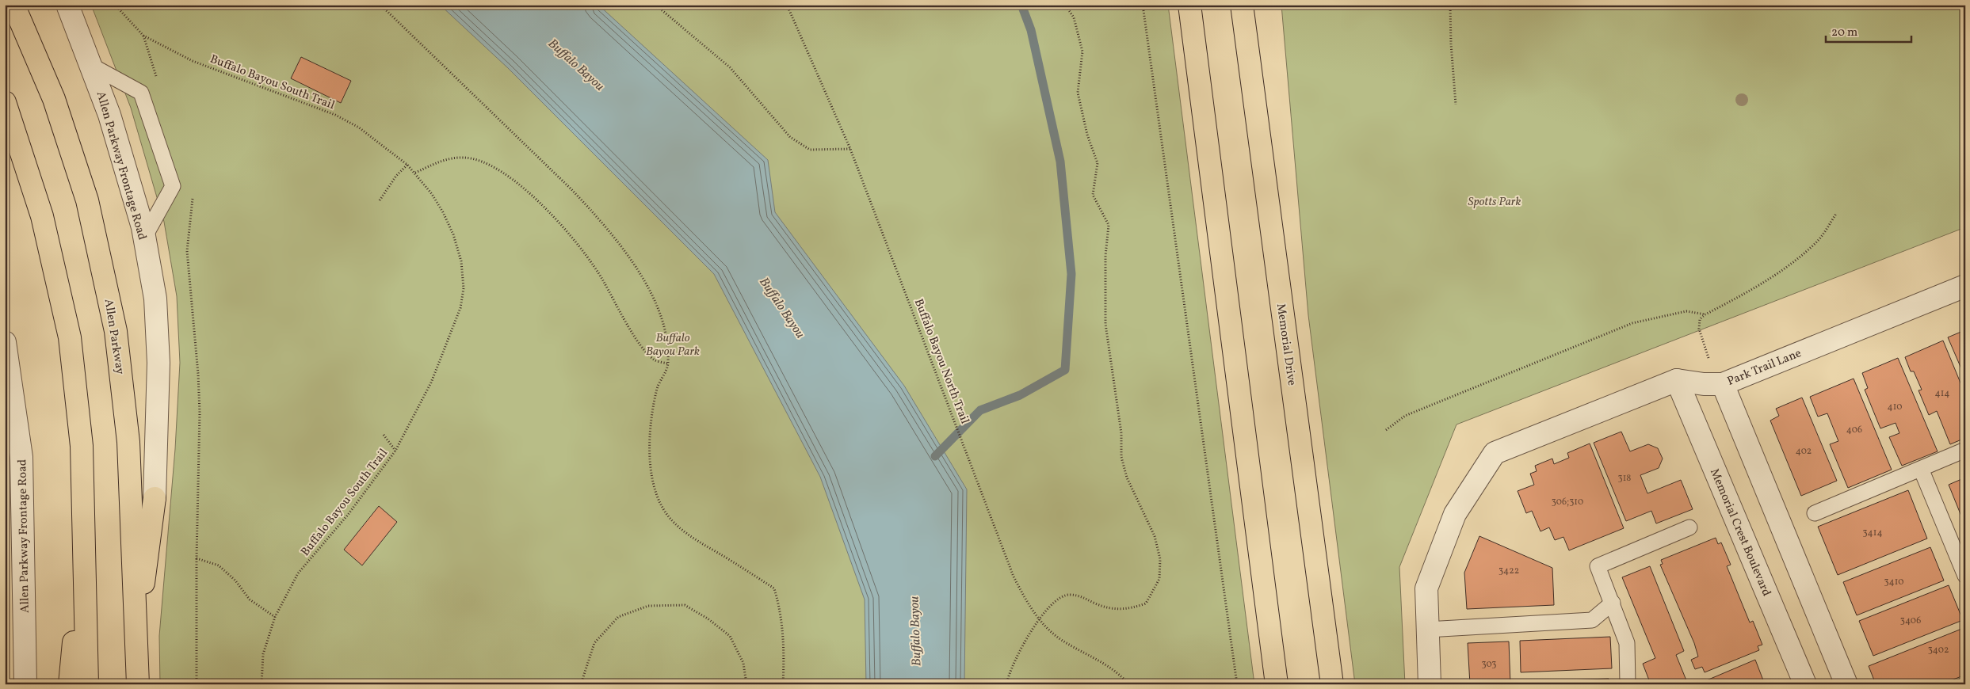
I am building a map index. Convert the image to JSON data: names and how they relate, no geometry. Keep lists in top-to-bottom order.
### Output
{
  "streets": {
    "main road": ["Allen Parkway", "Memorial Drive"],
    "street": ["Allen Parkway Frontage Road", "Park Trail Lane", "Memorial Crest Boulevard"],
    "path": ["Buffalo Bayou South Trail", "Buffalo Bayou North Trail"]
  },
  "water": ["Buffalo Bayou"],
  "parks": ["Spotts Park", "Buffalo Bayou Park"],
  "house_numbers": [
    "414",
    "410",
    "406",
    "402",
    "318",
    "306;310",
    "3414",
    "3422",
    "3410",
    "3406",
    "3402",
    "303"
  ],
  "scale_bar": "20 m"
}
